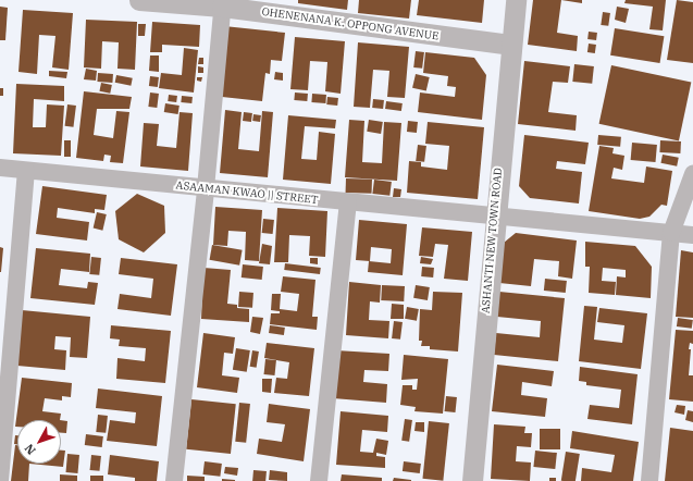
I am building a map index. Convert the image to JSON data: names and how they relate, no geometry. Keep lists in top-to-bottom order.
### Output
{
  "streets": {
    "street": ["OHENENANA K. OPPONG AVENUE", "ASAAMAN KWAO || STREET", "ASHANTI NEW TOWN ROAD"]
  },
  "crossings": [
    ["OHENENANA K. OPPONG AVENUE", "ASHANTI NEW TOWN ROAD"],
    ["ASAAMAN KWAO || STREET", "ASHANTI NEW TOWN ROAD"]
  ],
  "north": "bottom left"
}
